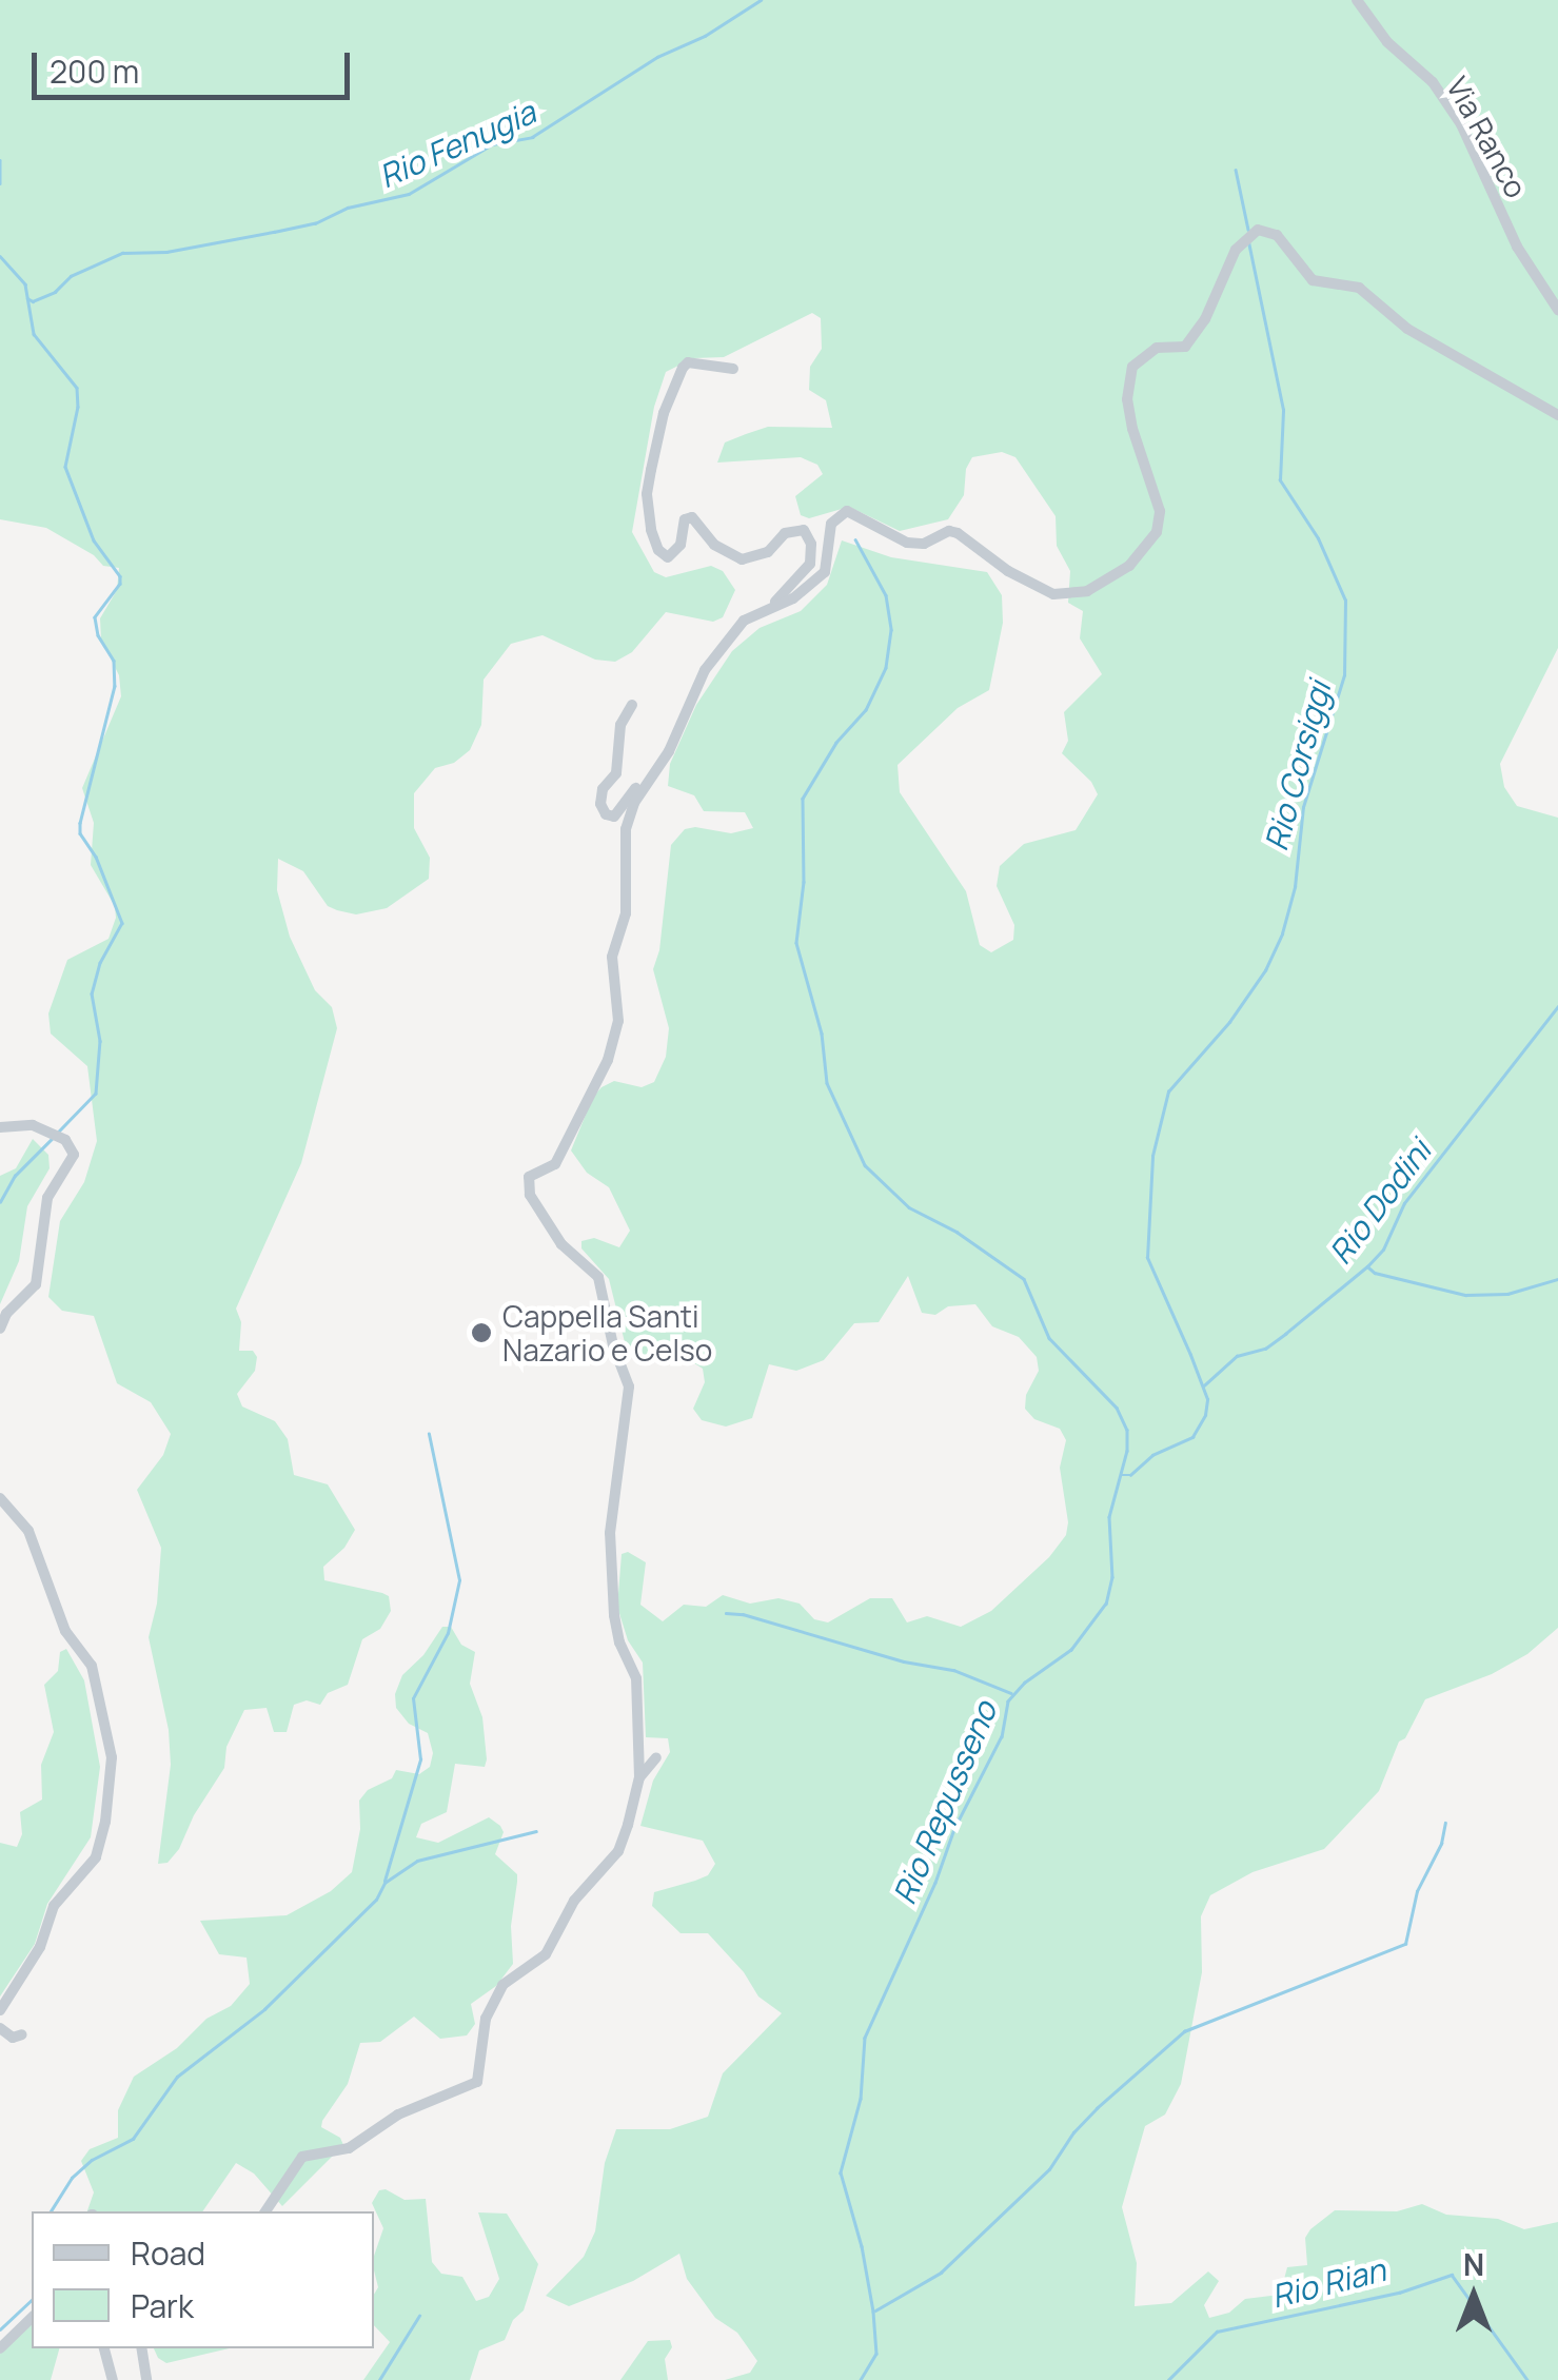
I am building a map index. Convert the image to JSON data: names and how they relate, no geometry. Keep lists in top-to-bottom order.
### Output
{
  "streets": {
    "street": ["Via Ranco"]
  },
  "water": [
    "Rio Fenugia",
    "Rio Corsiggi",
    "Rio Dodini",
    "Rio Repusseno",
    "Rio Rian"
  ],
  "places": ["Cappella Santi Nazario e Celso"],
  "legend": ["Road", "Park"],
  "scale_bar": "200 m",
  "north": "top"
}
